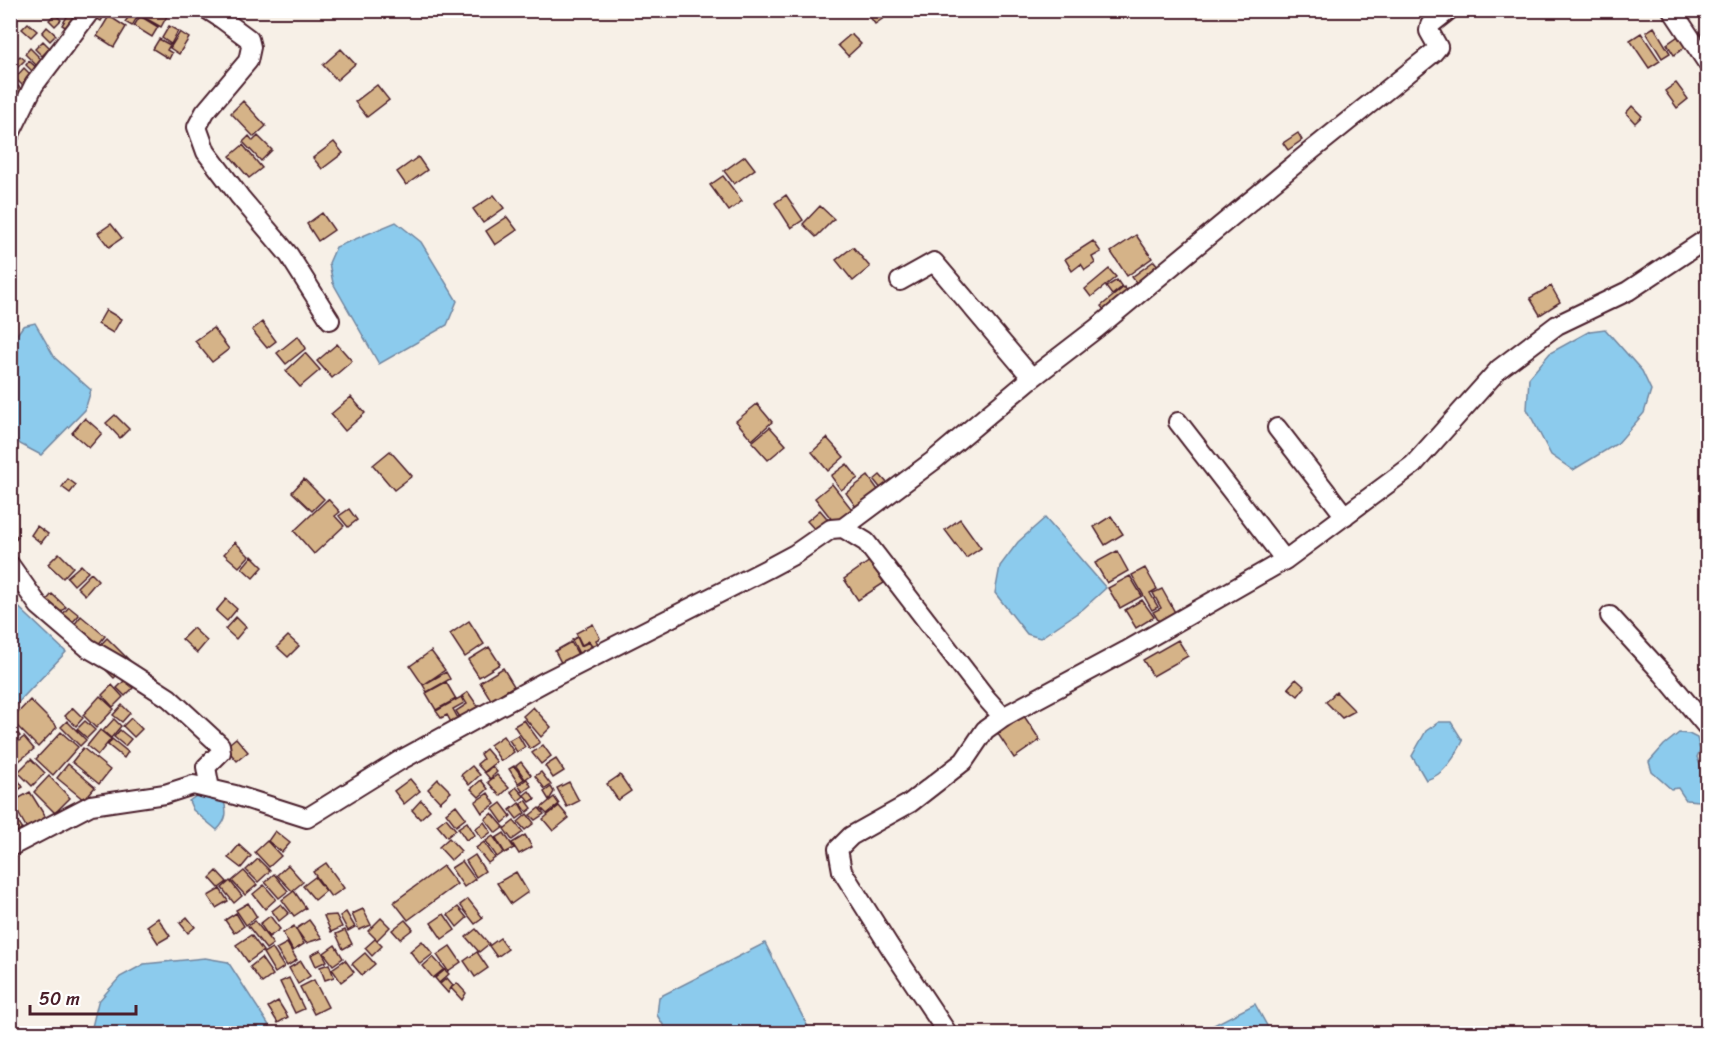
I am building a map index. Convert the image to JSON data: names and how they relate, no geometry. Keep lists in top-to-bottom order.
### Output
{
  "scale_bar": "50 m"
}
